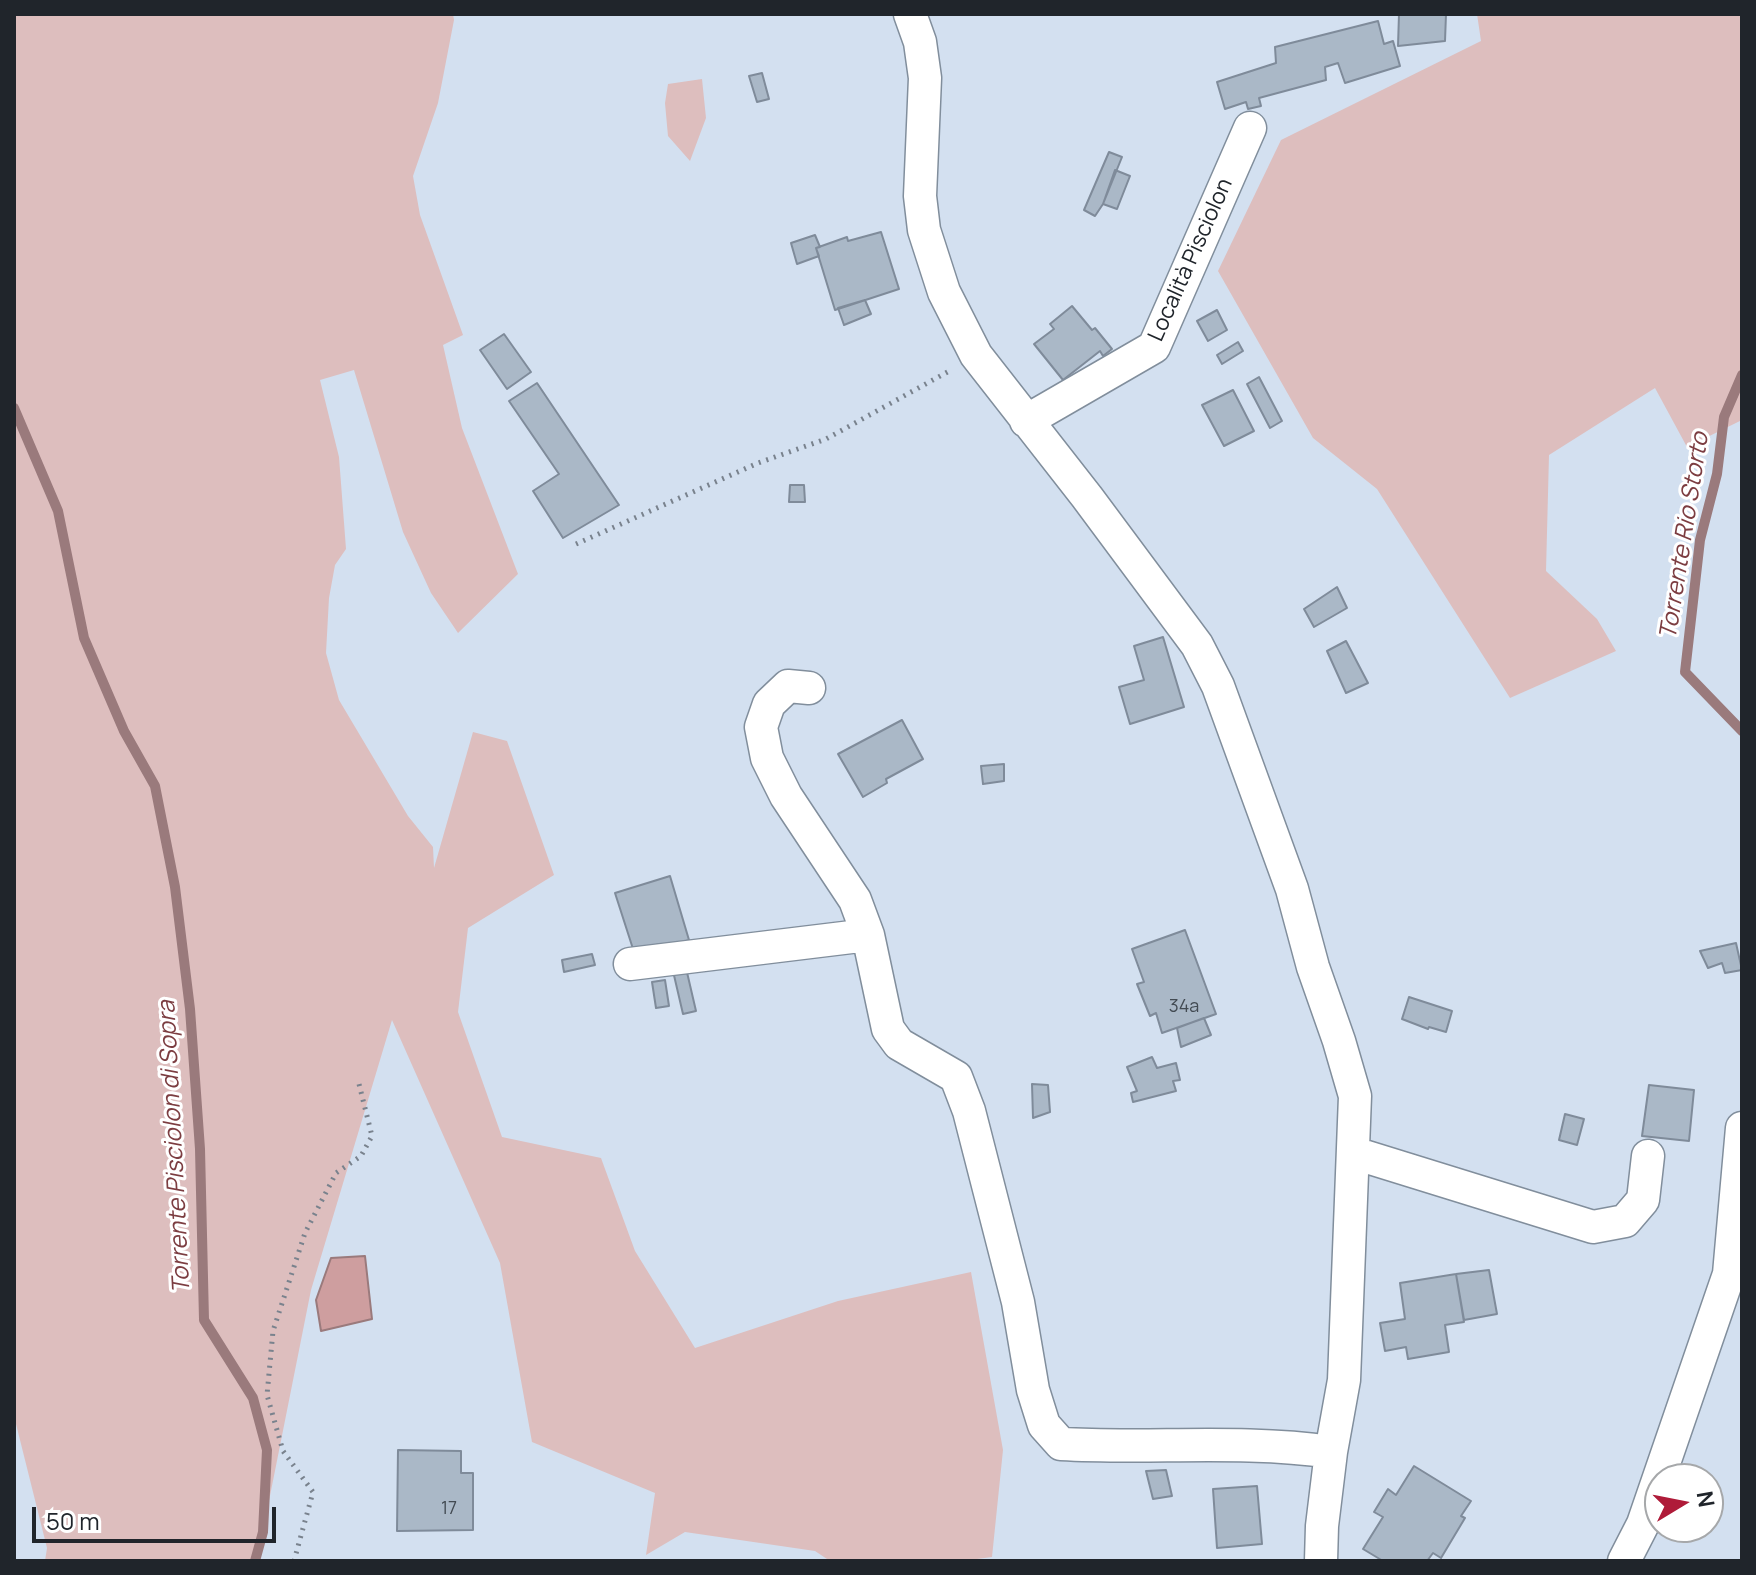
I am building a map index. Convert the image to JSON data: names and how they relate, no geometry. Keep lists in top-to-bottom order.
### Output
{
  "streets": {
    "street": ["Località Pisciolon"]
  },
  "water": ["Torrente Rio Storto", "Torrente Pisciolon di Sopra"],
  "house_numbers": ["34a", "17"],
  "scale_bar": "50 m",
  "north": "right"
}
